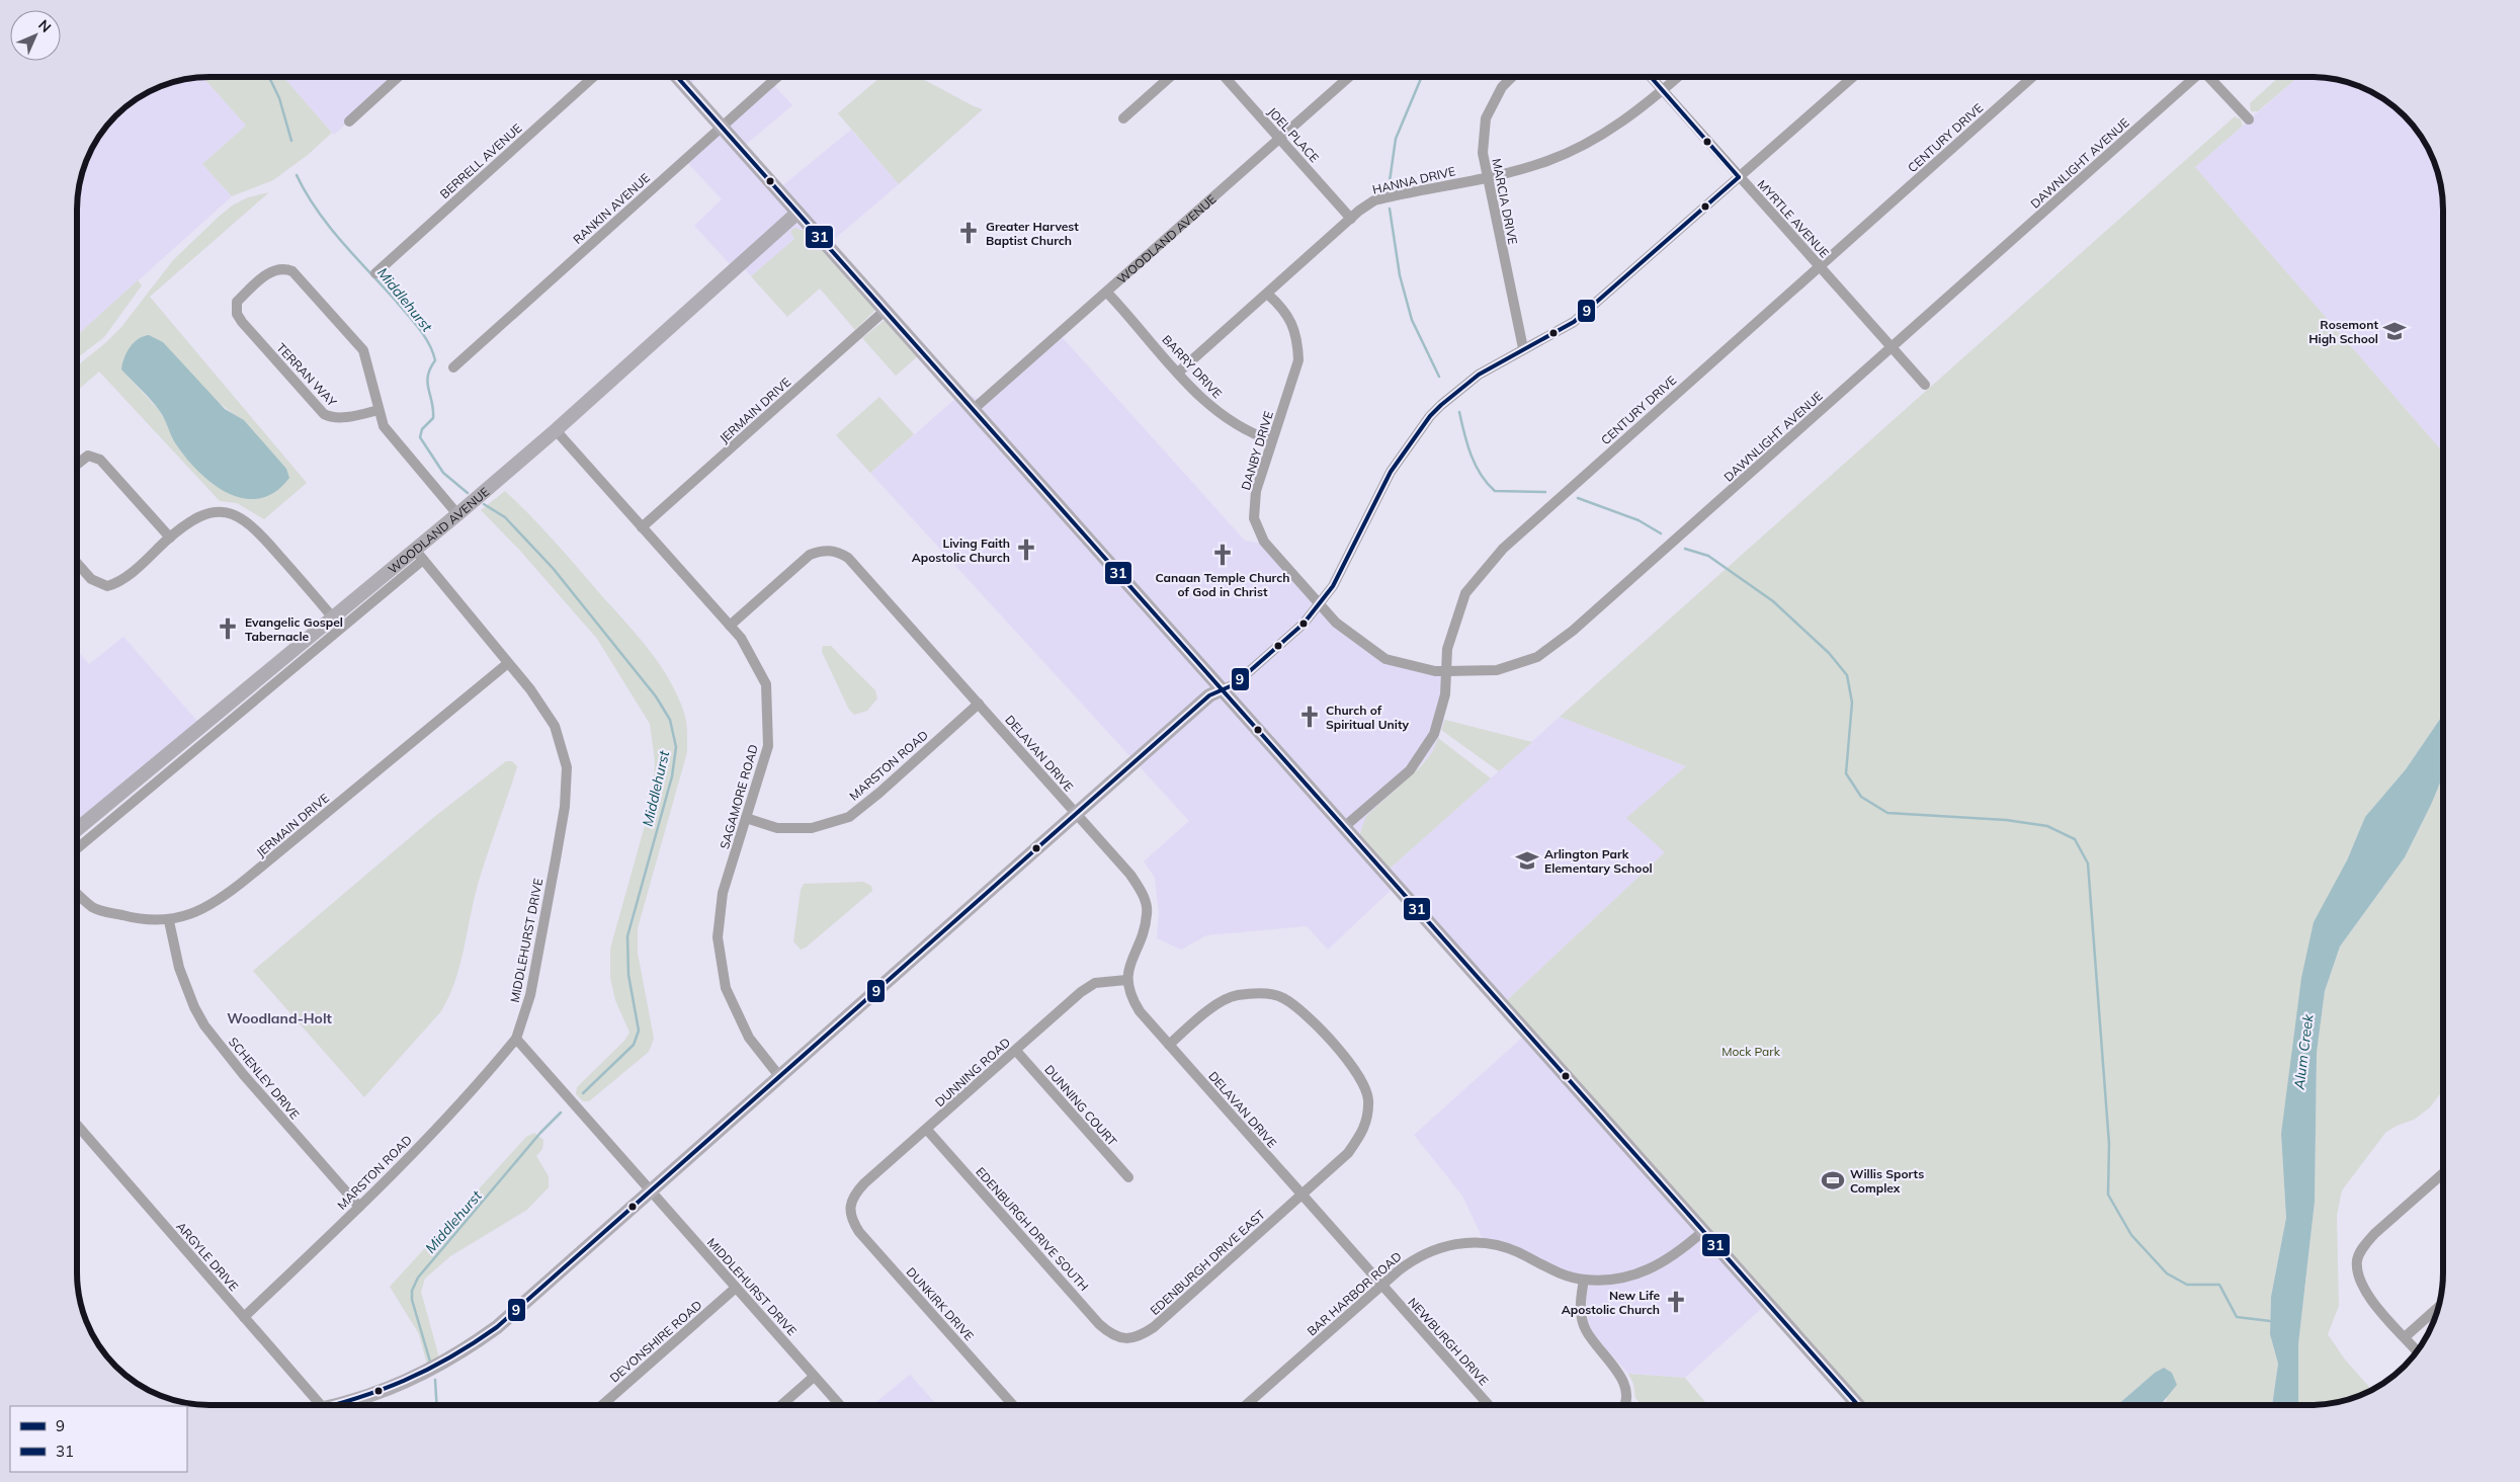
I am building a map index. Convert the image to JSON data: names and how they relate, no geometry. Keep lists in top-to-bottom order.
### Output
{
  "streets": {
    "street": [
      "JOEL PLACE",
      "CENTURY DRIVE",
      "BERRELL AVENUE",
      "DAWNLIGHT AVENUE",
      "HANNA DRIVE",
      "MARCIA DRIVE",
      "RANKIN AVENUE",
      "MYRTLE AVENUE",
      "WOODLAND AVENUE",
      "BARRY DRIVE",
      "TERRAN WAY",
      "JERMAIN DRIVE",
      "DANBY DRIVE",
      "DELAVAN DRIVE",
      "MARSTON ROAD",
      "SAGAMORE ROAD",
      "MIDDLEHURST DRIVE",
      "DUNNING ROAD",
      "SCHENLEY DRIVE",
      "DUNNING COURT",
      "EDENBURGH DRIVE SOUTH",
      "ARGYLE DRIVE",
      "EDENBURGH DRIVE EAST",
      "BAR HARBOR ROAD",
      "DUNKIRK DRIVE",
      "DEVONSHIRE ROAD",
      "NEWBURGH DRIVE"
    ]
  },
  "crossings": [
    ["JOEL PLACE", "HANNA DRIVE"],
    ["JOEL PLACE", "WOODLAND AVENUE"],
    ["CENTURY DRIVE", "DAWNLIGHT AVENUE"],
    ["CENTURY DRIVE", "MYRTLE AVENUE"],
    ["DAWNLIGHT AVENUE", "MYRTLE AVENUE"],
    ["DAWNLIGHT AVENUE", "DANBY DRIVE"],
    ["HANNA DRIVE", "MARCIA DRIVE"],
    ["HANNA DRIVE", "MYRTLE AVENUE"],
    ["HANNA DRIVE", "BARRY DRIVE"],
    ["HANNA DRIVE", "DANBY DRIVE"],
    ["WOODLAND AVENUE", "BARRY DRIVE"],
    ["WOODLAND AVENUE", "SAGAMORE ROAD"],
    ["WOODLAND AVENUE", "MIDDLEHURST DRIVE"],
    ["BARRY DRIVE", "DANBY DRIVE"],
    ["JERMAIN DRIVE", "SAGAMORE ROAD"],
    ["JERMAIN DRIVE", "MIDDLEHURST DRIVE"],
    ["JERMAIN DRIVE", "SCHENLEY DRIVE"],
    ["DELAVAN DRIVE", "MARSTON ROAD"],
    ["DELAVAN DRIVE", "SAGAMORE ROAD"],
    ["DELAVAN DRIVE", "DUNNING ROAD"],
    ["DELAVAN DRIVE", "EDENBURGH DRIVE EAST"],
    ["DELAVAN DRIVE", "BAR HARBOR ROAD"],
    ["DELAVAN DRIVE", "NEWBURGH DRIVE"],
    ["MARSTON ROAD", "SAGAMORE ROAD"],
    ["MARSTON ROAD", "MIDDLEHURST DRIVE"],
    ["MARSTON ROAD", "SCHENLEY DRIVE"],
    ["MARSTON ROAD", "ARGYLE DRIVE"],
    ["MIDDLEHURST DRIVE", "DEVONSHIRE ROAD"],
    ["DUNNING ROAD", "DUNNING COURT"],
    ["DUNNING ROAD", "EDENBURGH DRIVE SOUTH"],
    ["DUNNING ROAD", "DUNKIRK DRIVE"],
    ["EDENBURGH DRIVE SOUTH", "EDENBURGH DRIVE EAST"],
    ["BAR HARBOR ROAD", "NEWBURGH DRIVE"]
  ],
  "districts": ["Woodland-Holt"],
  "water": ["Middlehurst", "Alum Creek"],
  "parks": ["Mock Park"],
  "places": {
    "church": [
      "Greater Harvest Baptist Church",
      "Living Faith Apostolic Church",
      "Canaan Temple Church of God in Christ",
      "Evangelic Gospel Tabernacle",
      "Church of Spiritual Unity",
      "New Life Apostolic Church"
    ],
    "school or university": ["Rosemont High School", "Arlington Park Elementary School"],
    "sports": ["Willis Sports Complex"]
  },
  "lines": ["transit line 9", "transit line 31"],
  "legend": ["9", "31"],
  "north": "top right"
}
